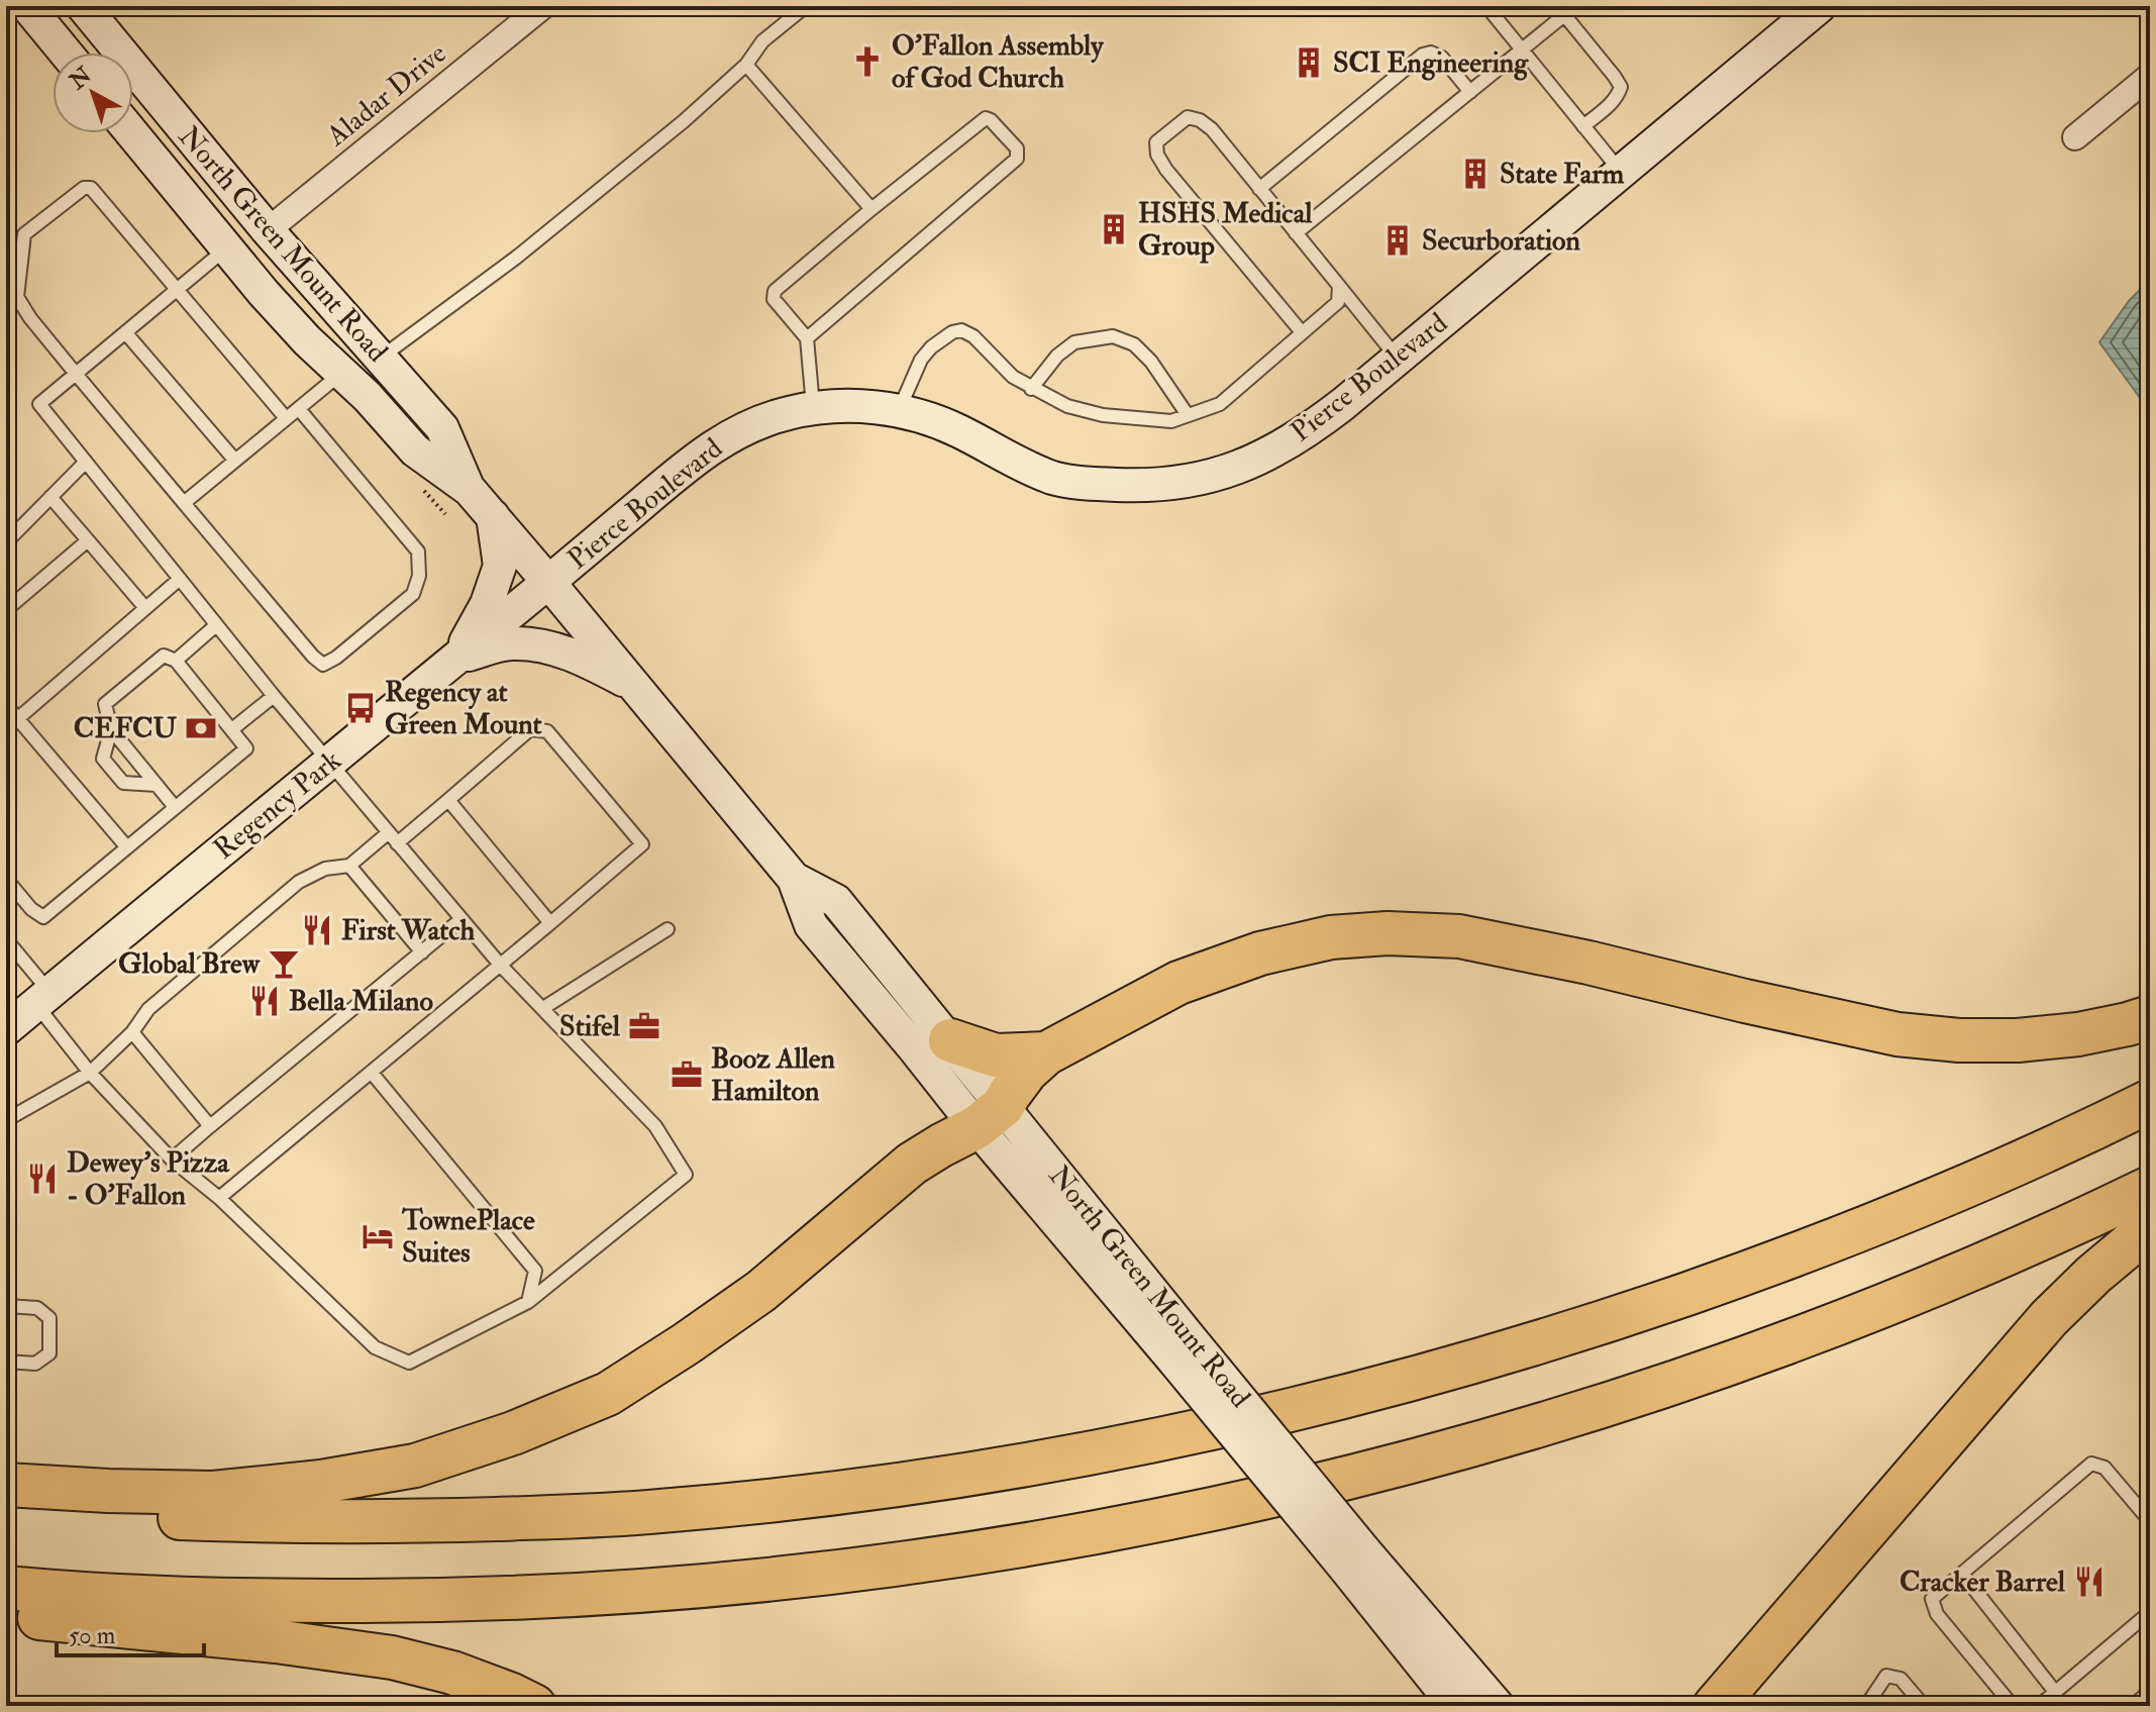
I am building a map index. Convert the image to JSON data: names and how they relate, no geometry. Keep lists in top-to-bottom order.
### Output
{
  "streets": {
    "street": [
      "Aladar Drive",
      "North Green Mount Road",
      "Pierce Boulevard",
      "Regency Park"
    ]
  },
  "crossings": [
    ["Aladar Drive", "North Green Mount Road"],
    ["North Green Mount Road", "Pierce Boulevard"],
    ["North Green Mount Road", "Regency Park"],
    ["Pierce Boulevard", "Regency Park"]
  ],
  "places": {
    "church": ["O'Fallon Assembly of God Church"],
    "building": [
      "SCI Engineering",
      "State Farm",
      "HSHS Medical Group",
      "Securboration"
    ],
    "bus stop": ["Regency at Green Mount"],
    "bank": ["CEFCU"],
    "restaurant": [
      "First Watch",
      "Bella Milano",
      "Dewey's Pizza - O'Fallon",
      "Cracker Barrel"
    ],
    "bar": ["Global Brew"],
    "office": ["Stifel", "Booz Allen Hamilton"],
    "hotel": ["TownePlace Suites"]
  },
  "scale_bar": "50 m",
  "north": "top left"
}
